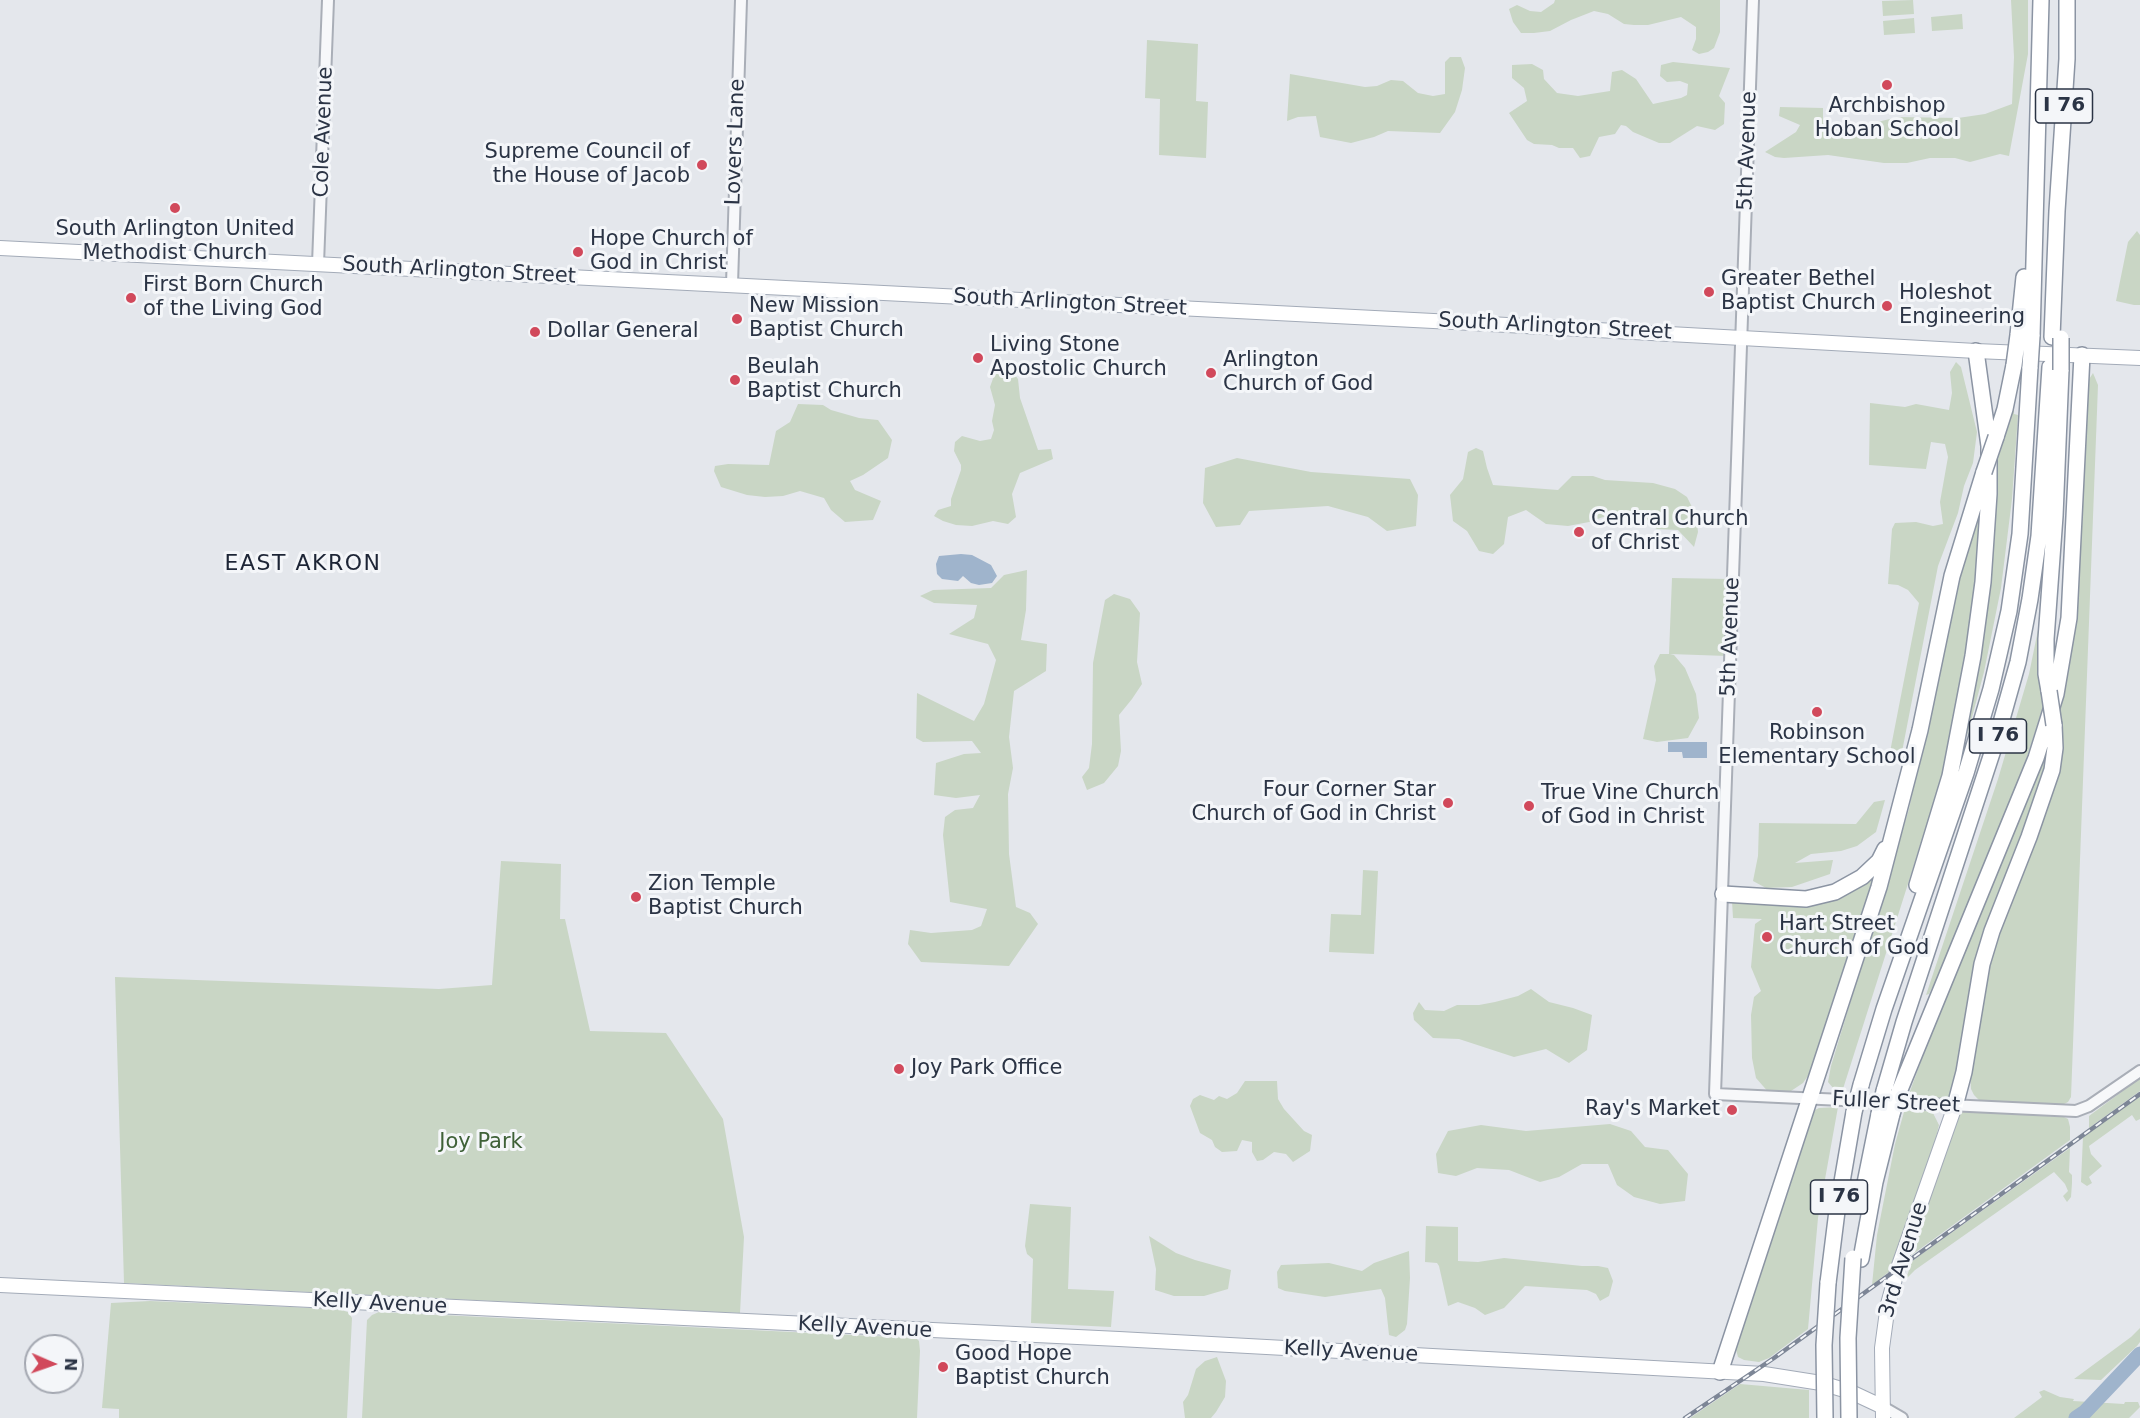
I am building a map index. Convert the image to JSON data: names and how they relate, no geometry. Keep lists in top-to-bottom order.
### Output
{
  "streets": {
    "highway": ["I 76"],
    "main road": ["South Arlington Street", "3rd Avenue", "Kelly Avenue"],
    "street": [
      "Cole Avenue",
      "Lovers Lane",
      "5th Avenue",
      "Fuller Street"
    ]
  },
  "crossings": [
    ["Cole Avenue", "South Arlington Street"],
    ["Lovers Lane", "South Arlington Street"],
    ["5th Avenue", "South Arlington Street"],
    ["5th Avenue", "Fuller Street"],
    ["Fuller Street", "3rd Avenue"],
    ["3rd Avenue", "Kelly Avenue"]
  ],
  "districts": ["EAST AKRON"],
  "parks": ["Joy Park"],
  "places": [
    "Archbishop Hoban School",
    "Supreme Council of the House of Jacob",
    "South Arlington United Methodist Church",
    "Hope Church of God in Christ",
    "Greater Bethel Baptist Church",
    "First Born Church of the Living God",
    "Holeshot Engineering",
    "New Mission Baptist Church",
    "Dollar General",
    "Living Stone Apostolic Church",
    "Arlington Church of God",
    "Beulah Baptist Church",
    "Central Church of Christ",
    "Robinson Elementary School",
    "Four Corner Star Church of God in Christ",
    "True Vine Church of God in Christ",
    "Zion Temple Baptist Church",
    "Hart Street Church of God",
    "Joy Park Office",
    "Ray's Market",
    "Good Hope Baptist Church"
  ],
  "north": "right"
}
